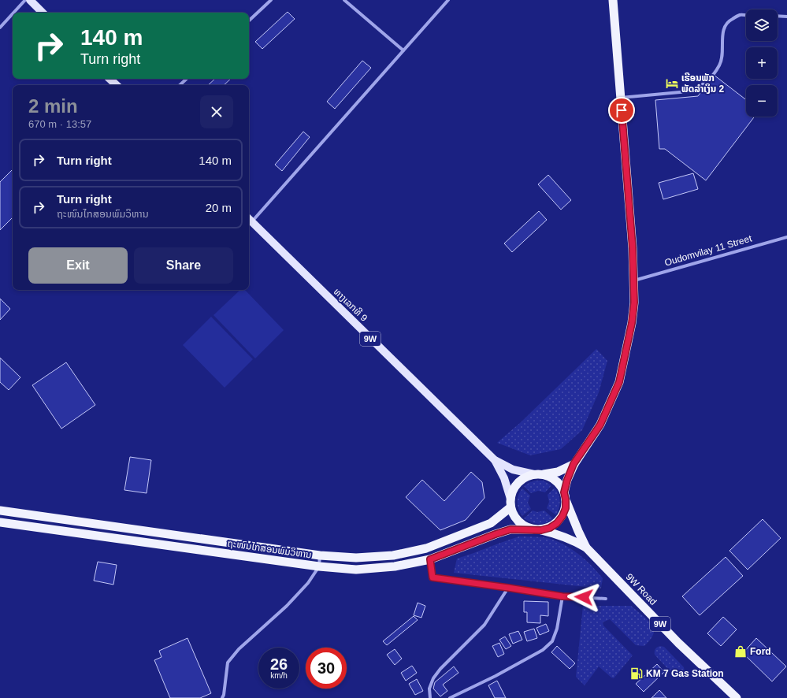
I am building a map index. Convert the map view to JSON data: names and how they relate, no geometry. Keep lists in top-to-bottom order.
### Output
{
  "streets": {
    "highway": ["9W", "ຖະໜົນໄກສອນພົມວິຫານ", "9W Road"],
    "main road": ["ທາງເລກທີ 9"],
    "street": ["Oudomvilay 11 Street"]
  },
  "crossings": [
    ["ທາງເລກທີ 9", "ຖະໜົນໄກສອນພົມວິຫານ"]
  ],
  "places": {
    "hotel": ["ເຮືອນພັກ ພັດລຳເງິນ 2"],
    "shop": ["Ford"],
    "fuel station": ["KM 7 Gas Station"]
  },
  "page": {
    "map_buttons": ["+", "−"],
    "turn": ["140 m", "Turn right"],
    "heading": ["2 min", "670 m · 13:57"],
    "list": [
      {
        "name": "Turn right",
        "value": "140 m"
      },
      {
        "name": "Turn right",
        "note": "ຖະໜົນໄກສອນພົມວິຫານ",
        "value": "20 m"
      }
    ],
    "buttons": ["Exit", "Share"],
    "speed": "26 km/h",
    "limit": "30"
  }
}
